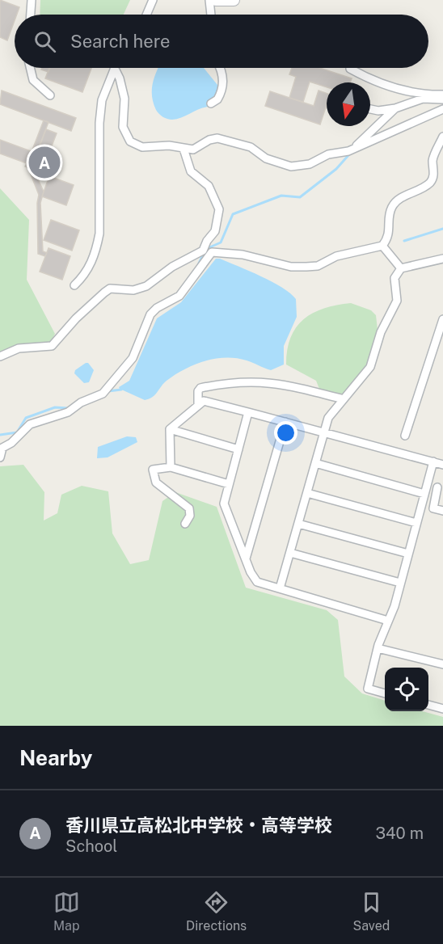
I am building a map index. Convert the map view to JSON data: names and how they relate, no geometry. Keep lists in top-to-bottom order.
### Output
{
  "north": "bottom",
  "page": {
    "search": "Search here",
    "pins": "A",
    "heading": "Nearby",
    "list": [
      {
        "mark": "A",
        "name": "香川県立高松北中学校・高等学校",
        "note": "School",
        "value": "340 m"
      }
    ],
    "nav": ["Map", "Directions", "Saved"]
  }
}
